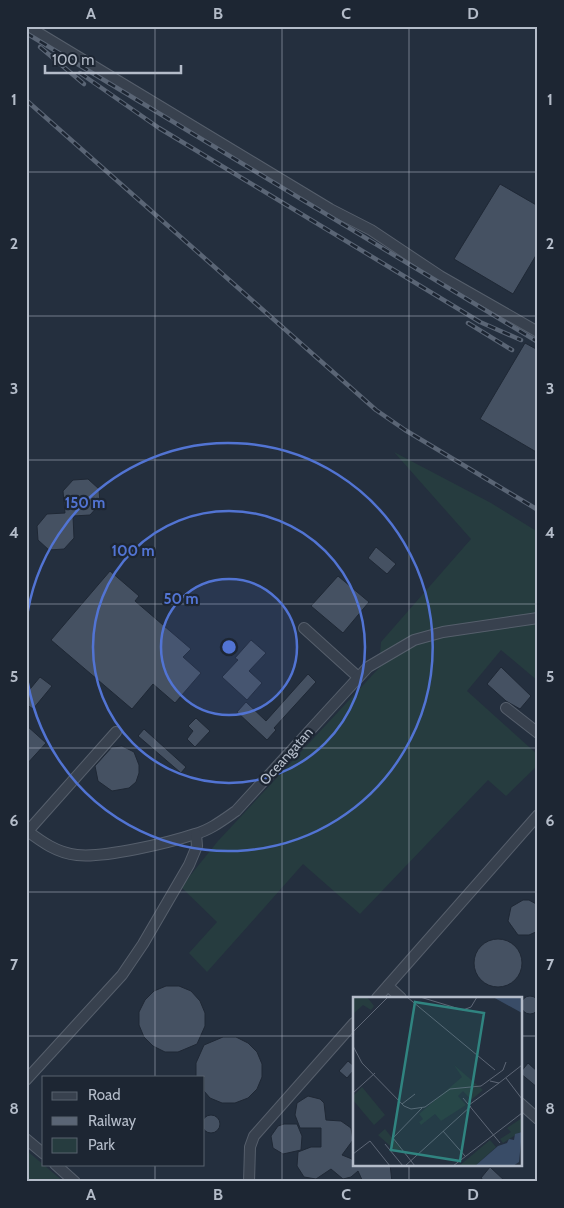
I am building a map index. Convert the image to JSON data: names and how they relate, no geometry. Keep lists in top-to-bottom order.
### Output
{
  "streets": {
    "street": ["Oceangatan"]
  },
  "legend": ["Road", "Railway", "Park"],
  "scale_bar": "100 m",
  "grid": {
    "columns": [
      "A",
      "B",
      "C",
      "D"
    ],
    "rows": [
      "1",
      "2",
      "3",
      "4",
      "5",
      "6",
      "7",
      "8"
    ]
  },
  "rings": ["150 m", "100 m", "50 m"]
}
